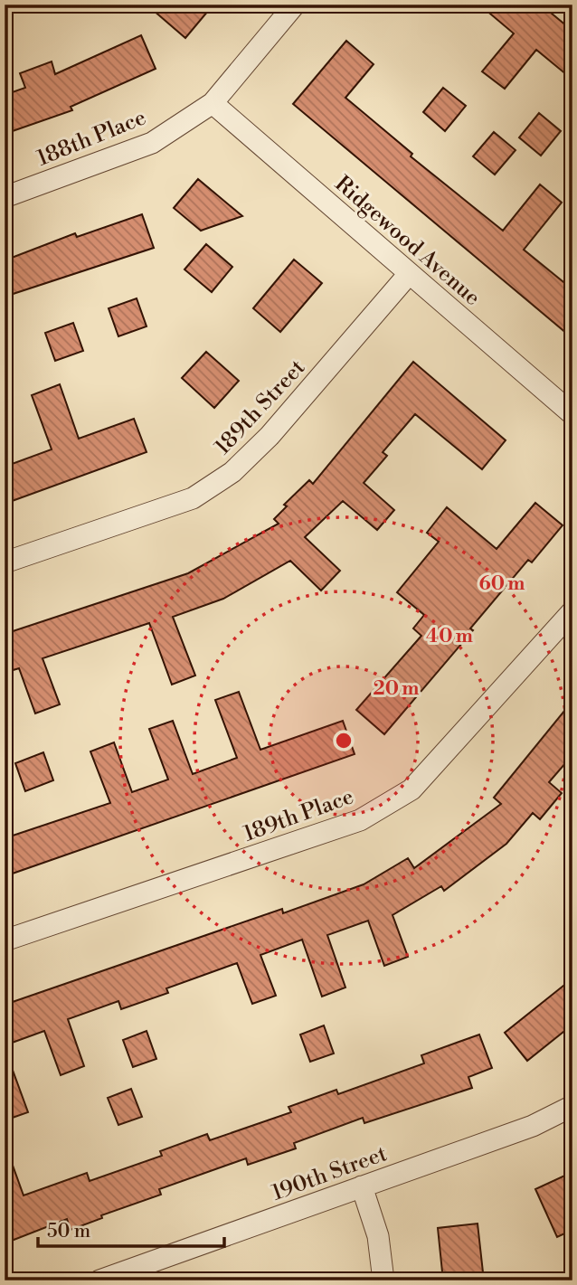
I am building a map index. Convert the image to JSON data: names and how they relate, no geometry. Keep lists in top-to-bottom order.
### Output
{
  "streets": {
    "street": [
      "188th Place",
      "Ridgewood Avenue",
      "189th Street",
      "189th Place",
      "190th Street"
    ]
  },
  "crossings": [
    ["188th Place", "Ridgewood Avenue"],
    ["Ridgewood Avenue", "189th Street"]
  ],
  "scale_bar": "50 m",
  "rings": ["60 m", "40 m", "20 m"]
}
